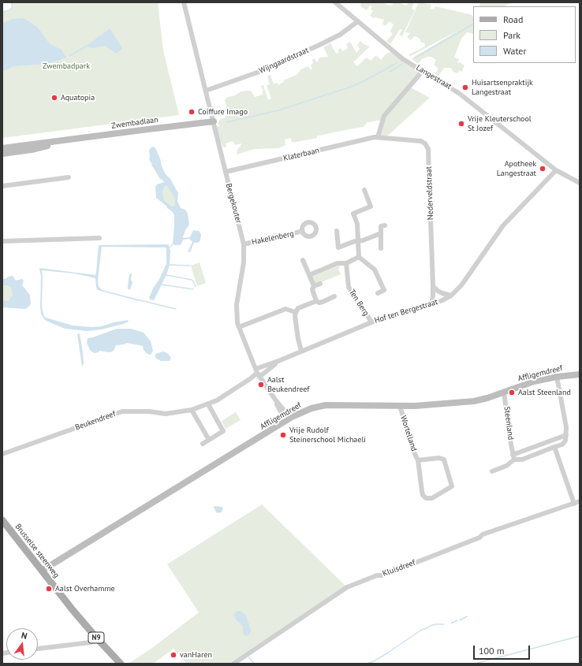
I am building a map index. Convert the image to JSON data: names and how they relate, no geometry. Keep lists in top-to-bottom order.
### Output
{
  "streets": {
    "main road": ["Brusselse steenweg", "N9"],
    "street": [
      "Wijngaardstraat",
      "Langestraat",
      "Zwembadlaan",
      "Klaterbaan",
      "Nederveldstraat",
      "Bergekouter",
      "Hakelenberg",
      "Ten Berg",
      "Hof ten Bergestraat",
      "Affligemdreef",
      "Beukendreef",
      "Steenland",
      "Wortelland",
      "Kluisdreef"
    ]
  },
  "crossings": [
    ["Wijngaardstraat", "Langestraat"],
    ["Wijngaardstraat", "Bergekouter"],
    ["Langestraat", "Hof ten Bergestraat"],
    ["Zwembadlaan", "Bergekouter"],
    ["Klaterbaan", "Nederveldstraat"],
    ["Klaterbaan", "Bergekouter"],
    ["Nederveldstraat", "Hof ten Bergestraat"],
    ["Bergekouter", "Hakelenberg"],
    ["Bergekouter", "Hof ten Bergestraat"],
    ["Bergekouter", "Affligemdreef"],
    ["Bergekouter", "Beukendreef"],
    ["Ten Berg", "Hof ten Bergestraat"],
    ["Hof ten Bergestraat", "Beukendreef"],
    ["Affligemdreef", "Steenland"],
    ["Affligemdreef", "Wortelland"],
    ["Affligemdreef", "Brusselse steenweg"]
  ],
  "parks": ["Zwembadpark"],
  "places": [
    "Huisartsenpraktijk Langestraat",
    "Aquatopia",
    "Coiffure Imago",
    "Vrije Kleuterschool St Jozef",
    "Apotheek Langestraat",
    "Aalst Beukendreef",
    "Aalst Steenland",
    "Vrije Rudolf Steinerschool Michaeli",
    "Aalst Overhamme",
    "vanHaren"
  ],
  "legend": ["Road", "Park", "Water"],
  "scale_bar": "100 m",
  "north": "top"
}
